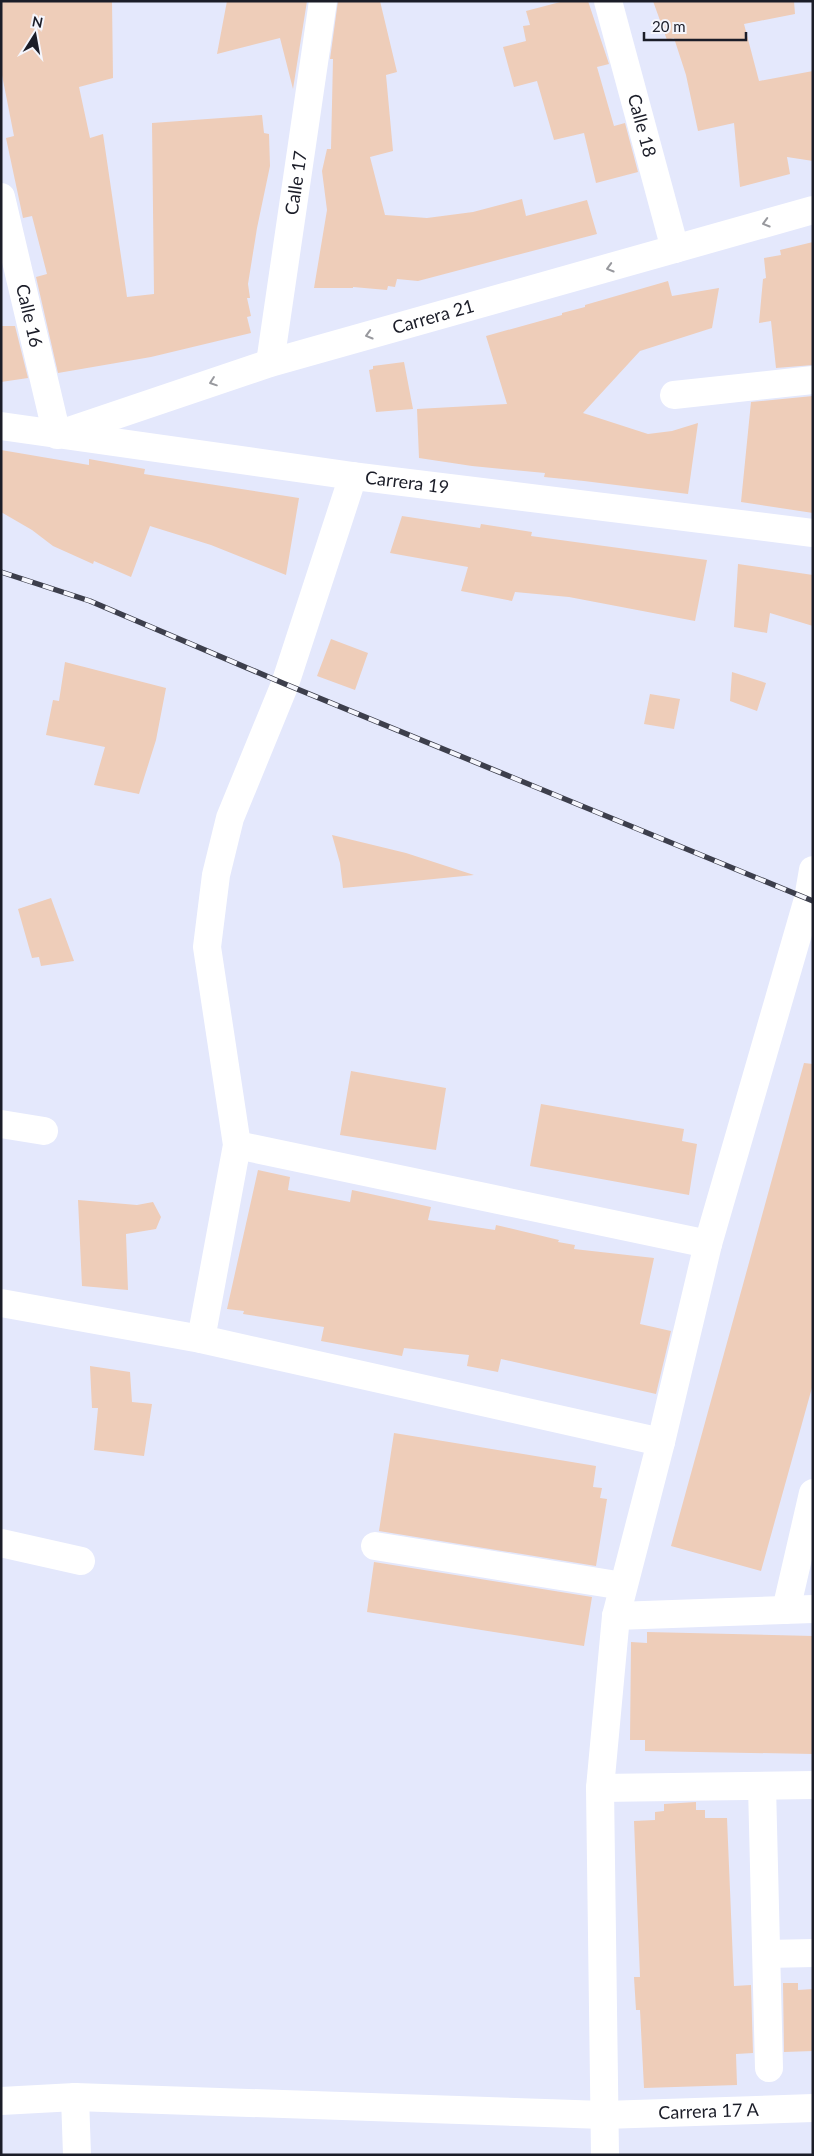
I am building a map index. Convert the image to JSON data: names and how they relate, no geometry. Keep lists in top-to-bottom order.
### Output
{
  "streets": {
    "street": [
      "Calle 18",
      "Calle 17",
      "Calle 16",
      "Carrera 21",
      "Carrera 19",
      "Carrera 17 A"
    ]
  },
  "crossings": [
    ["Calle 18", "Carrera 21"],
    ["Calle 17", "Carrera 21"],
    ["Calle 16", "Carrera 21"],
    ["Calle 16", "Carrera 19"],
    ["Carrera 21", "Carrera 19"]
  ],
  "one_way": ["Carrera 21"],
  "scale_bar": "20 m",
  "north": "top"
}
